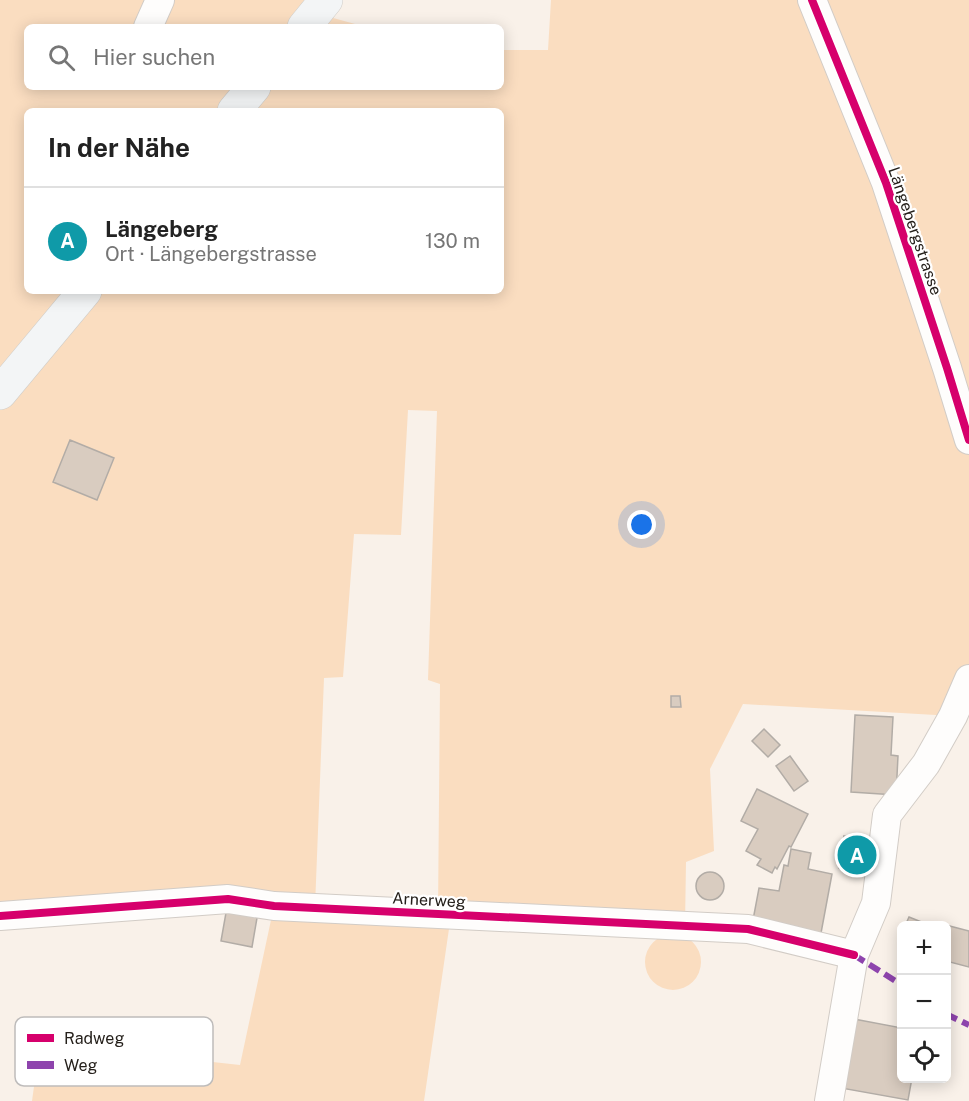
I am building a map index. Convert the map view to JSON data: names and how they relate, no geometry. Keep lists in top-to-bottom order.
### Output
{
  "streets": {
    "street": ["Längebergstrasse", "Arnerweg"]
  },
  "legend": ["Radweg", "Weg"],
  "page": {
    "search": "Hier suchen",
    "heading": "In der Nähe",
    "list": [
      {
        "mark": "A",
        "name": "Längeberg",
        "note": "Ort · Längebergstrasse",
        "value": "130 m"
      }
    ],
    "pins": "A",
    "map_buttons": ["+", "−"]
  }
}
